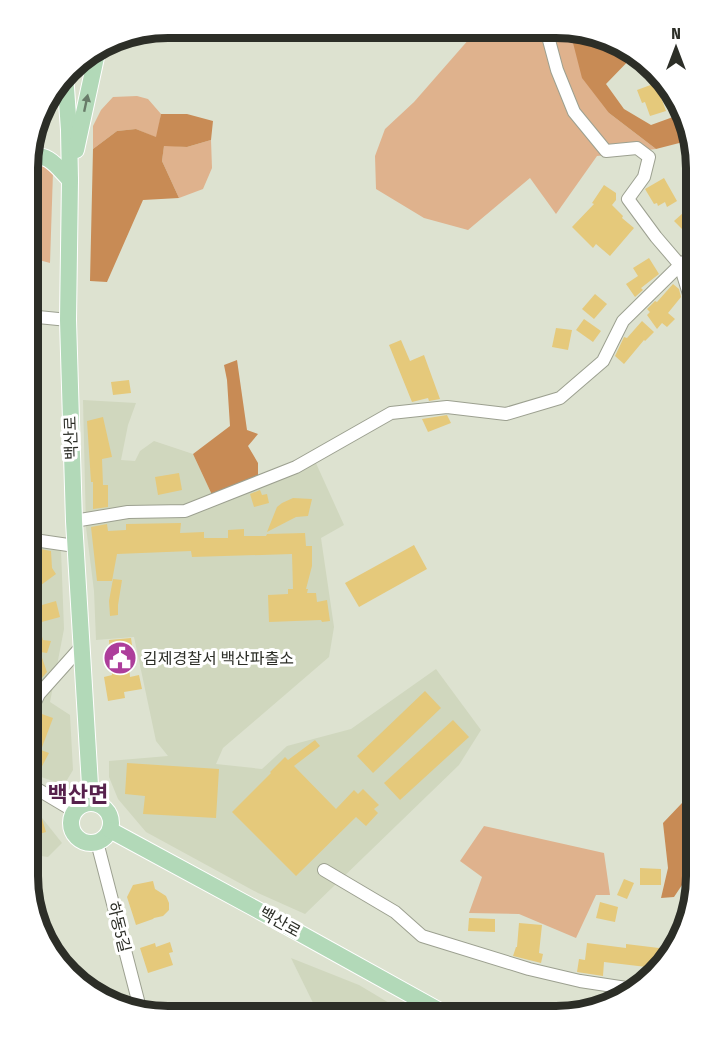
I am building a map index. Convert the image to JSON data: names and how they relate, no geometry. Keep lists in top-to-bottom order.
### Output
{
  "streets": {
    "main road": ["백산로"],
    "street": ["하동5길"]
  },
  "crossings": [
    ["백산로", "하동5길"]
  ],
  "districts": ["백산면"],
  "places": {
    "public building": ["김제경찰서 백산파출소"]
  },
  "north": "top"
}
